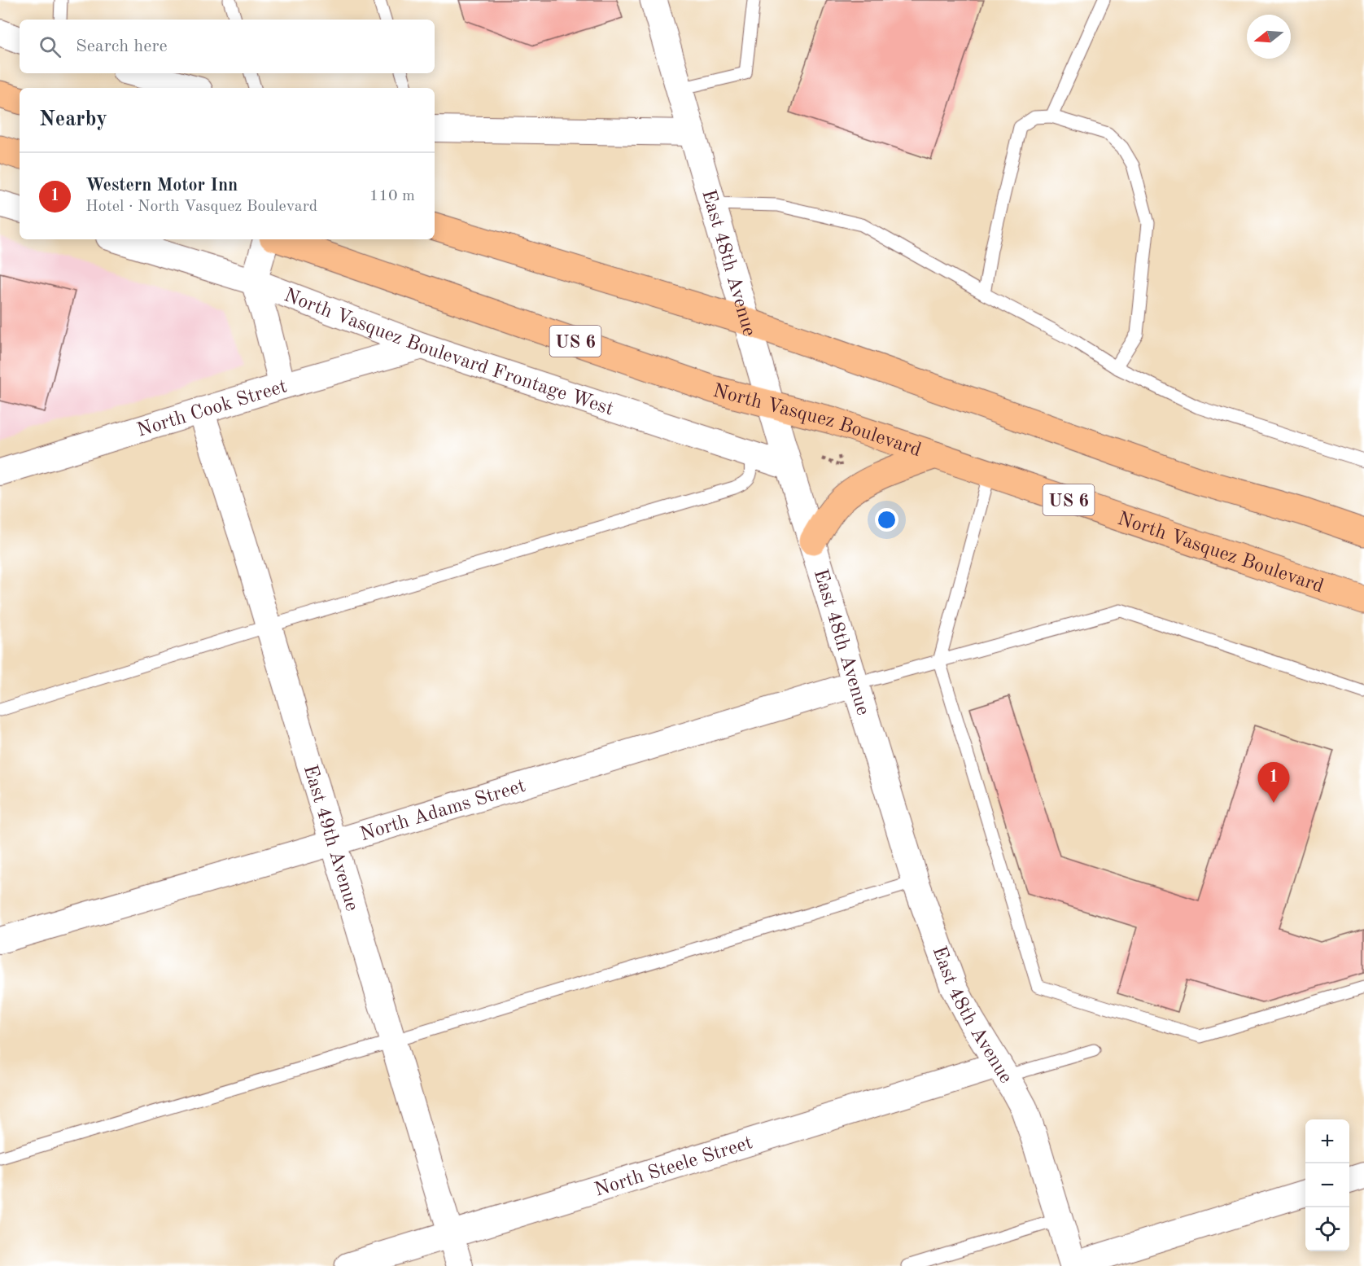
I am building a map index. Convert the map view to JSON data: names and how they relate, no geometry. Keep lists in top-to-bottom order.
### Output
{
  "streets": {
    "highway": ["US 6", "North Vasquez Boulevard"],
    "street": [
      "East 48th Avenue",
      "North Vasquez Boulevard Frontage West",
      "North Cook Street",
      "North Adams Street",
      "East 49th Avenue",
      "North Steele Street"
    ]
  },
  "crossings": [
    ["East 48th Avenue", "North Vasquez Boulevard Frontage West"],
    ["East 48th Avenue", "North Vasquez Boulevard"],
    ["East 48th Avenue", "North Adams Street"],
    ["East 48th Avenue", "North Steele Street"],
    ["North Vasquez Boulevard Frontage West", "North Cook Street"],
    ["North Cook Street", "East 49th Avenue"],
    ["North Adams Street", "East 49th Avenue"],
    ["East 49th Avenue", "North Steele Street"]
  ],
  "north": "left",
  "page": {
    "search": "Search here",
    "heading": "Nearby",
    "list": [
      {
        "mark": "1",
        "name": "Western Motor Inn",
        "note": "Hotel · North Vasquez Boulevard",
        "value": "110 m"
      }
    ],
    "pins": "1",
    "map_buttons": ["+", "−"]
  }
}
